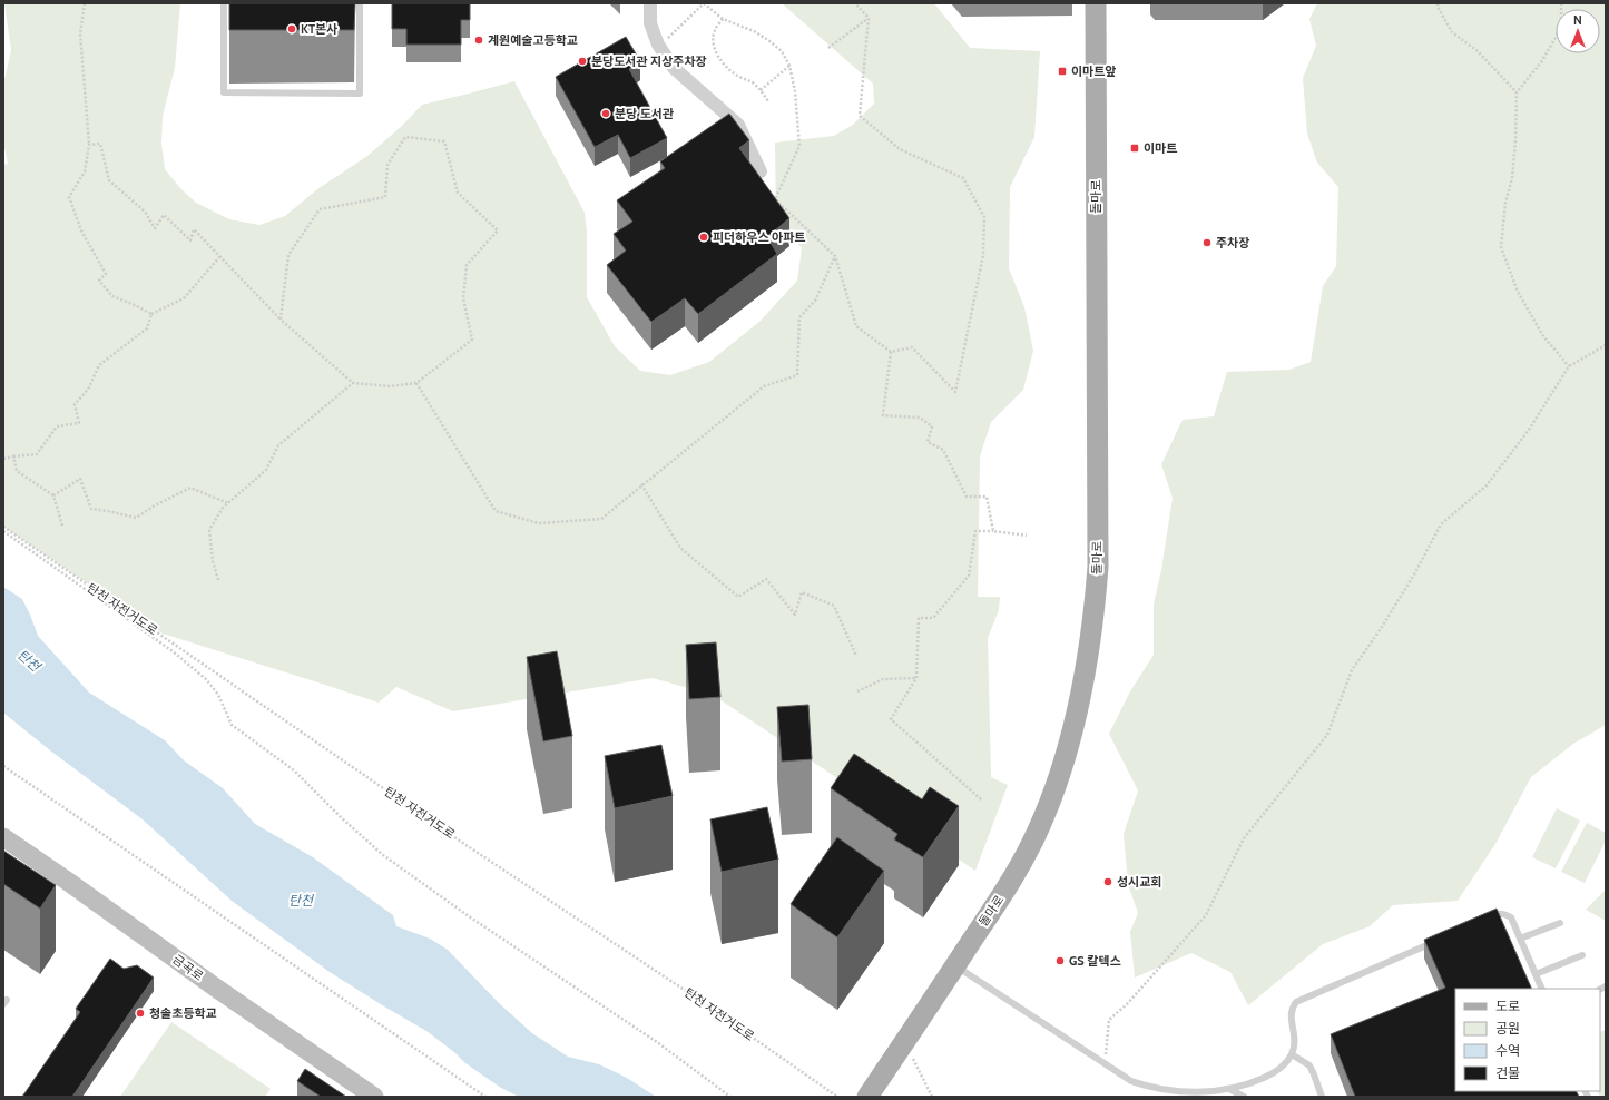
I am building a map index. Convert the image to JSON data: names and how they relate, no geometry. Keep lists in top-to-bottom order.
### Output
{
  "streets": {
    "main road": ["돌마로", "금곡로"],
    "path": ["탄천 자전거도로"]
  },
  "water": ["탄천"],
  "places": {
    "other": [
      "KT본사",
      "계원예술고등학교",
      "분당도서관 지상주차장",
      "분당 도서관",
      "피더하우스 아파트",
      "주차장",
      "성시교회",
      "GS 칼텍스",
      "청솔초등학교"
    ],
    "transit": ["이마트앞", "이마트"]
  },
  "legend": [
    "도로",
    "공원",
    "수역",
    "건물"
  ],
  "north": "top"
}
